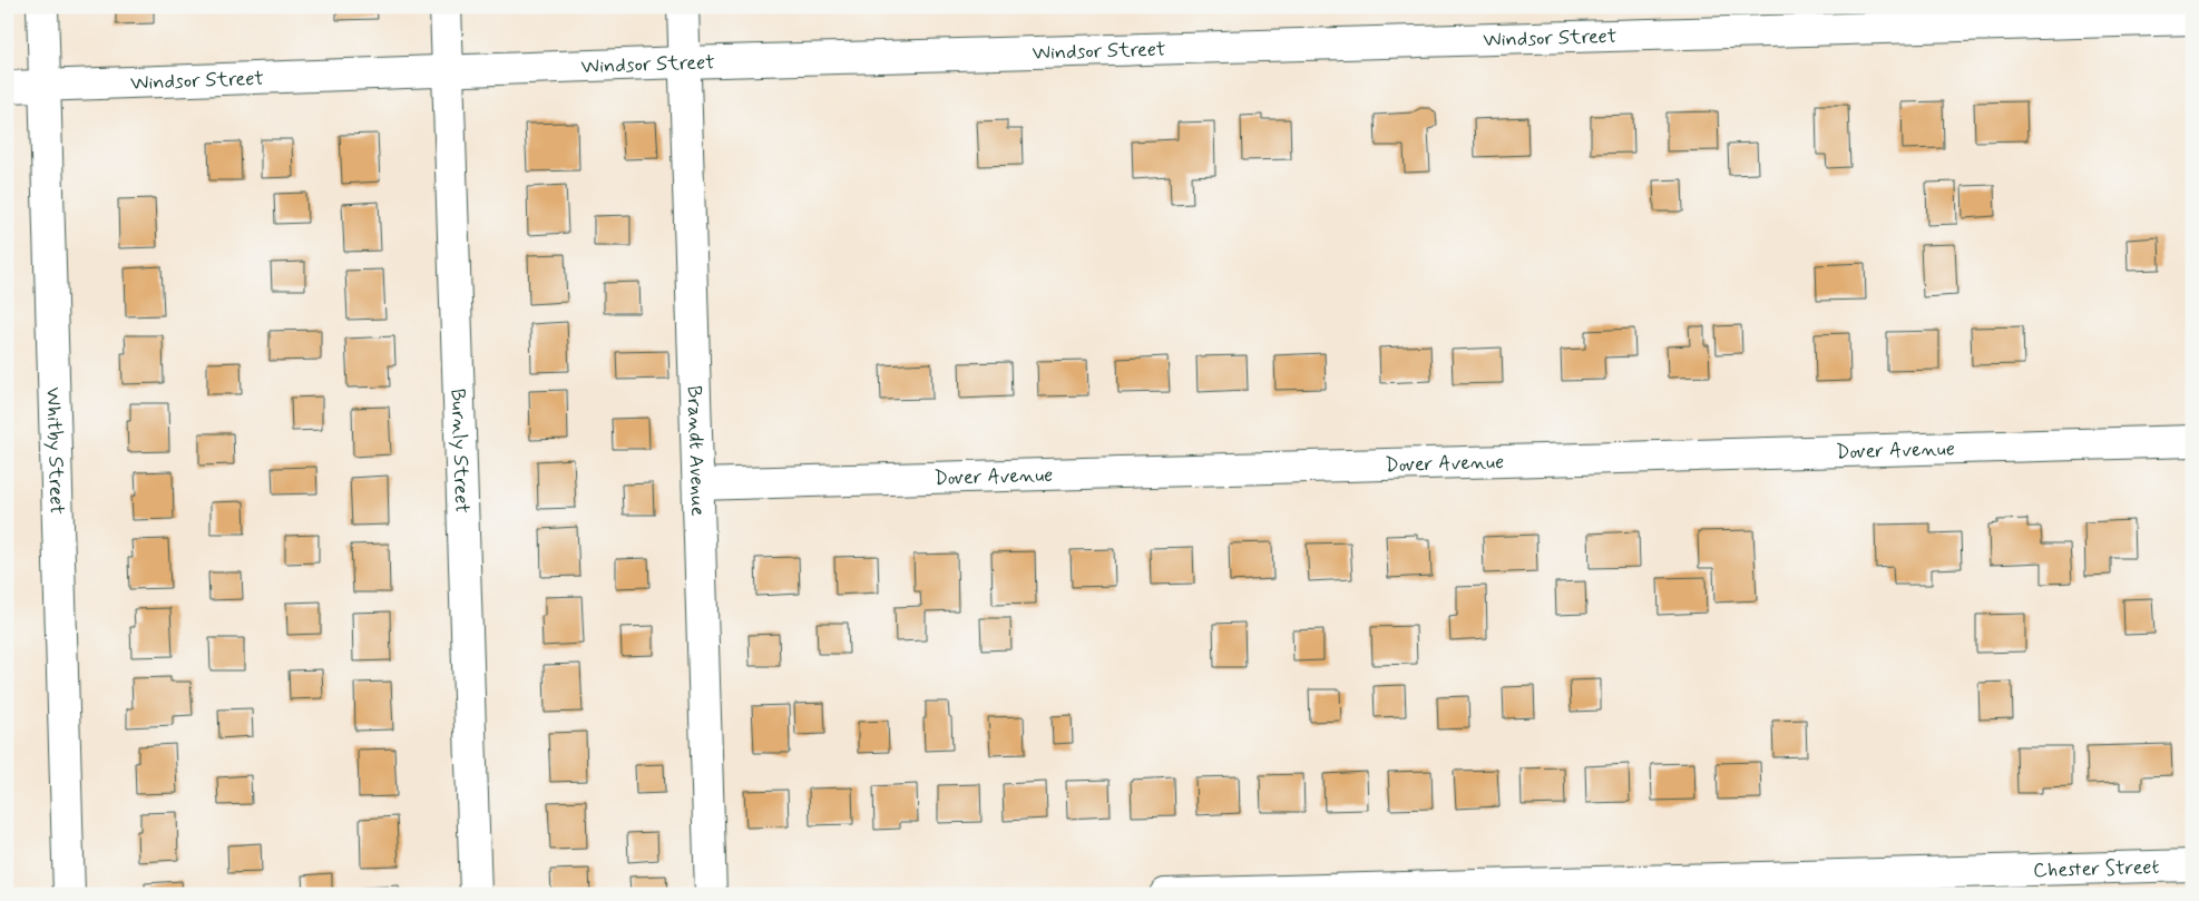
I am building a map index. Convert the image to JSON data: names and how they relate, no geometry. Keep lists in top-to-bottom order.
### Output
{
  "streets": {
    "street": [
      "Windsor Street",
      "Whitby Street",
      "Brandt Avenue",
      "Dover Avenue",
      "Burnly Street",
      "Chester Street"
    ]
  },
  "crossings": [
    ["Windsor Street", "Whitby Street"],
    ["Windsor Street", "Brandt Avenue"],
    ["Windsor Street", "Burnly Street"],
    ["Brandt Avenue", "Dover Avenue"]
  ]
}
